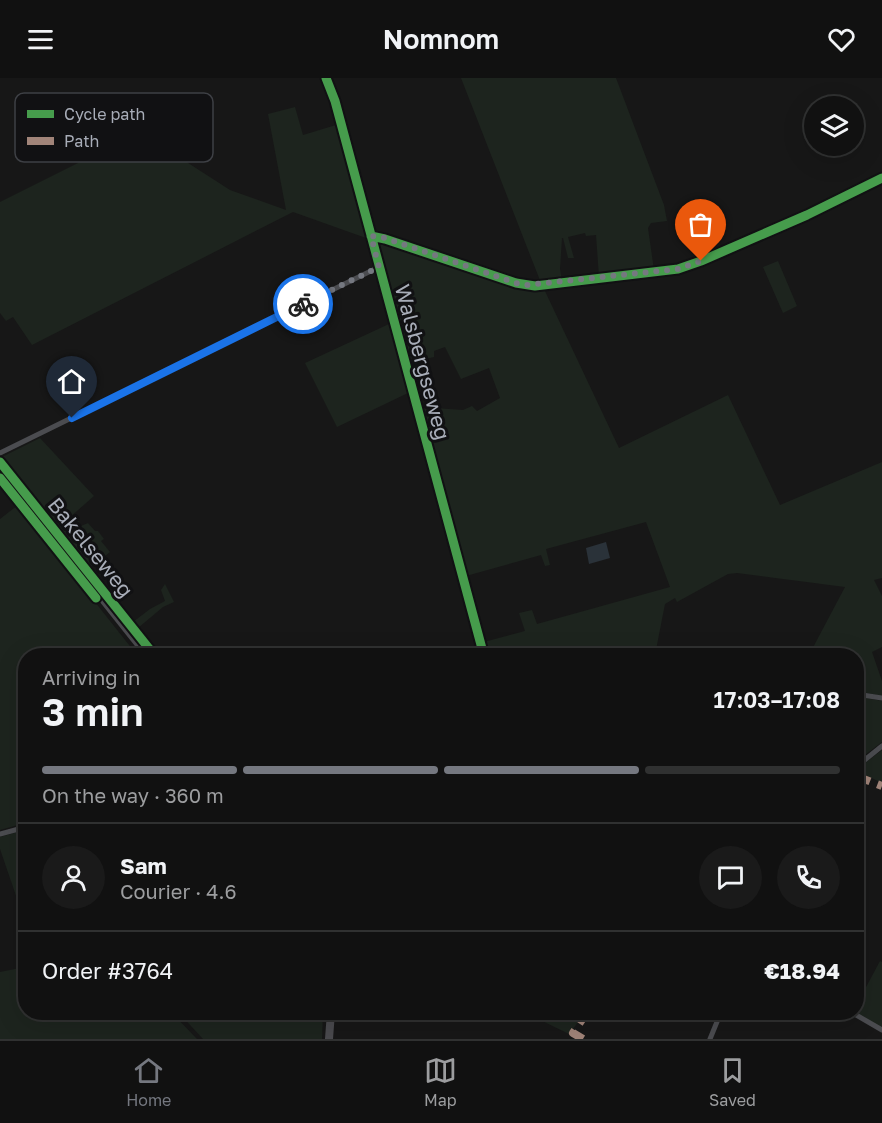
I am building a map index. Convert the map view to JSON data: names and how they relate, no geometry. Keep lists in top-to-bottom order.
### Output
{
  "streets": {
    "main road": ["Bakelseweg"],
    "street": ["Walsbergseweg"]
  },
  "legend": ["Cycle path", "Path"],
  "page": {
    "header": "Nomnom",
    "heading": ["3 min", "Arriving in", "17:03–17:08"],
    "panel": [
      "Sam",
      "Courier · 4.6",
      "Order #3764",
      "€18.94"
    ],
    "bar": "On the way · 360 m",
    "tabs": ["Home", "Map", "Saved"]
  }
}
